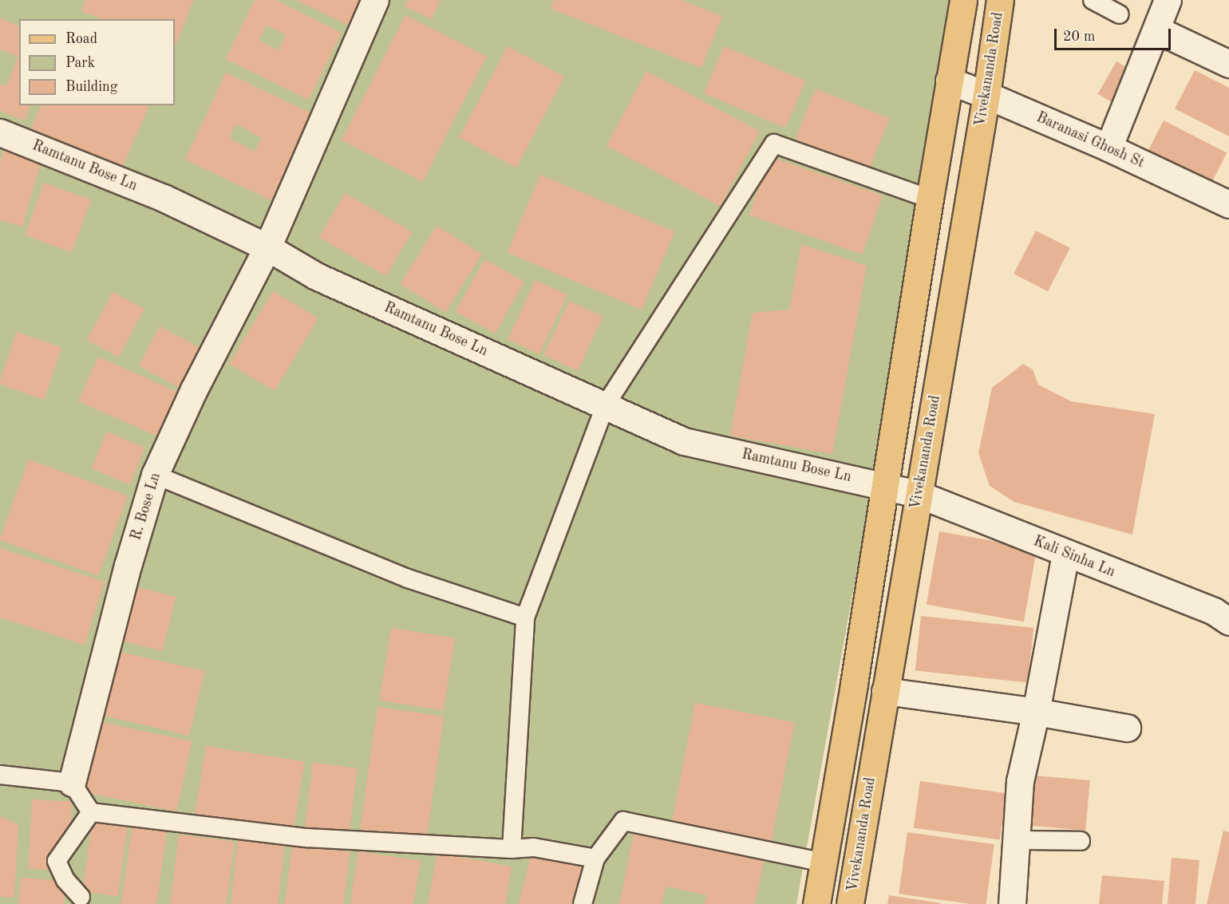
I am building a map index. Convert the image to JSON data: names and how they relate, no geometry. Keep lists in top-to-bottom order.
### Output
{
  "streets": {
    "main road": ["Vivekananda Road"],
    "street": [
      "Baranasi Ghosh St",
      "Ramtanu Bose Ln",
      "R. Bose Ln",
      "Kali Sinha Ln"
    ]
  },
  "crossings": [
    ["Vivekananda Road", "Baranasi Ghosh St"],
    ["Vivekananda Road", "Ramtanu Bose Ln"],
    ["Vivekananda Road", "Kali Sinha Ln"],
    ["Ramtanu Bose Ln", "R. Bose Ln"],
    ["Ramtanu Bose Ln", "Kali Sinha Ln"]
  ],
  "legend": ["Road", "Park", "Building"],
  "scale_bar": "20 m"
}
